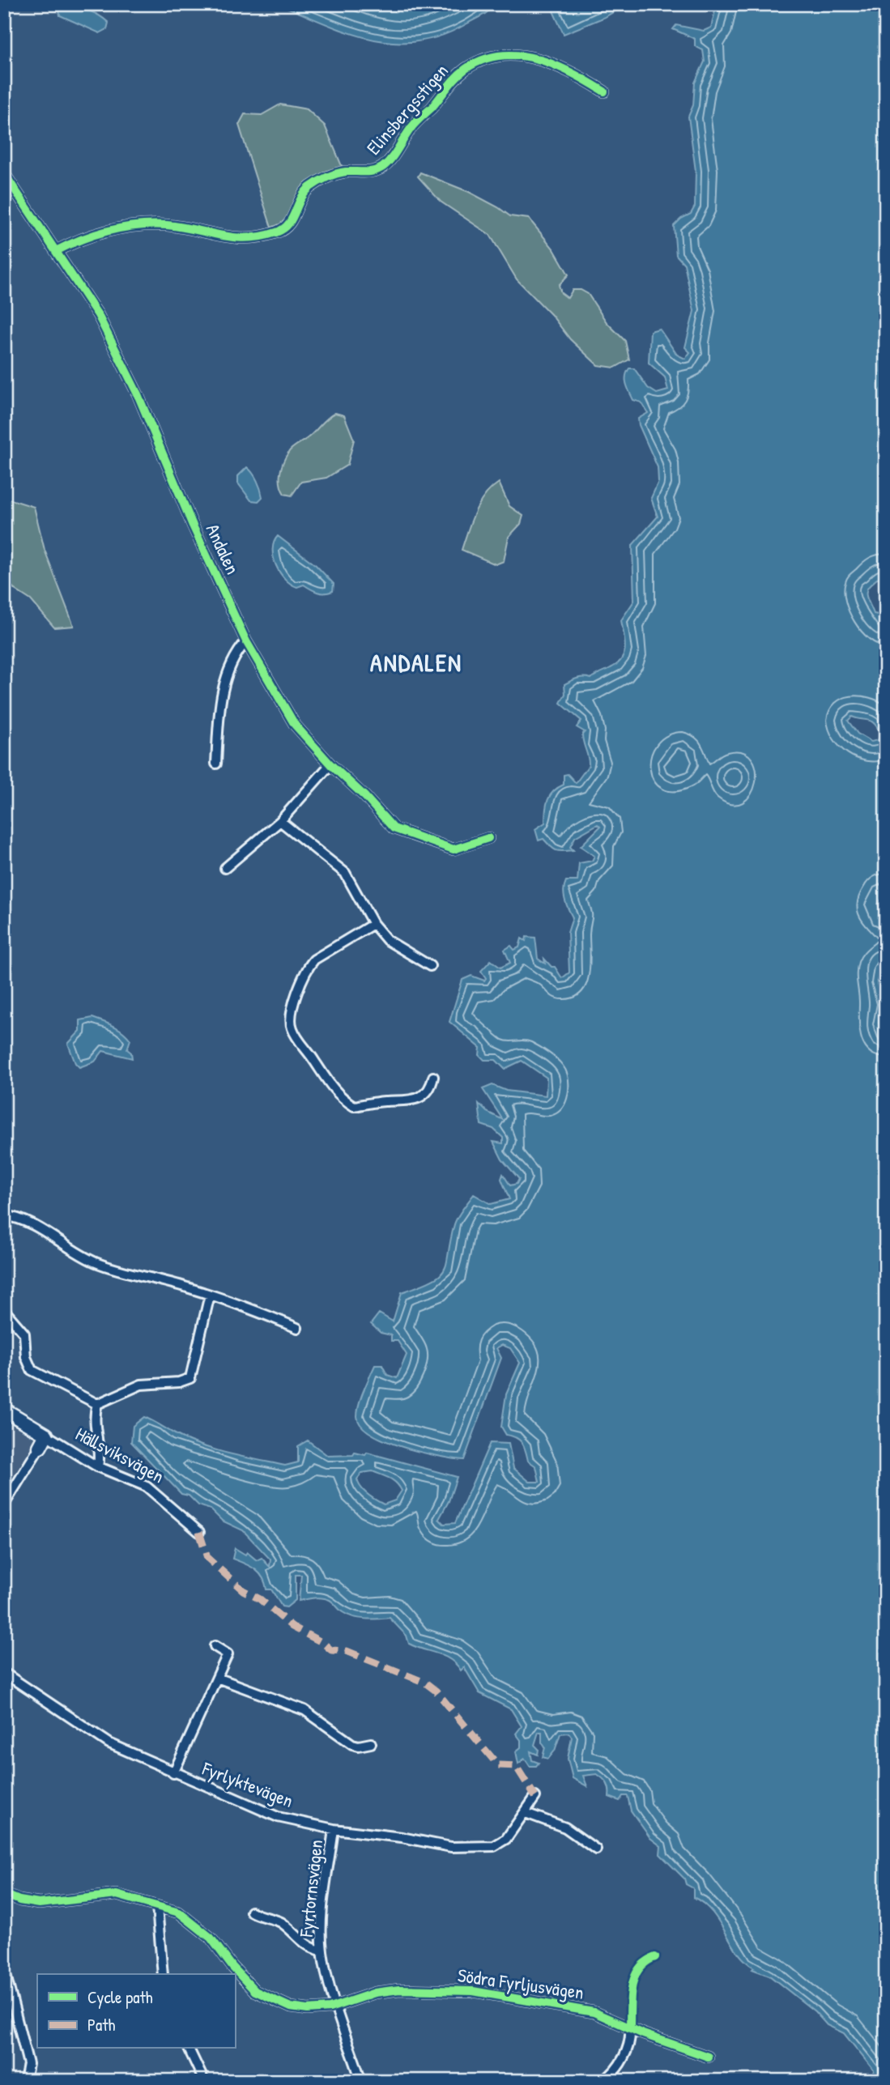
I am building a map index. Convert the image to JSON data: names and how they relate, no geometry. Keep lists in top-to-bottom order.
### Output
{
  "streets": {
    "street": [
      "Elinsbergsstigen",
      "Andalen",
      "Hällsviksvägen",
      "Fyrlyktevägen",
      "Fyrtornsvägen",
      "Södra Fyrljusvägen"
    ]
  },
  "crossings": [
    ["Elinsbergsstigen", "Andalen"],
    ["Fyrlyktevägen", "Fyrtornsvägen"],
    ["Fyrtornsvägen", "Södra Fyrljusvägen"]
  ],
  "districts": ["ANDALEN"],
  "legend": ["Cycle path", "Path"]
}
